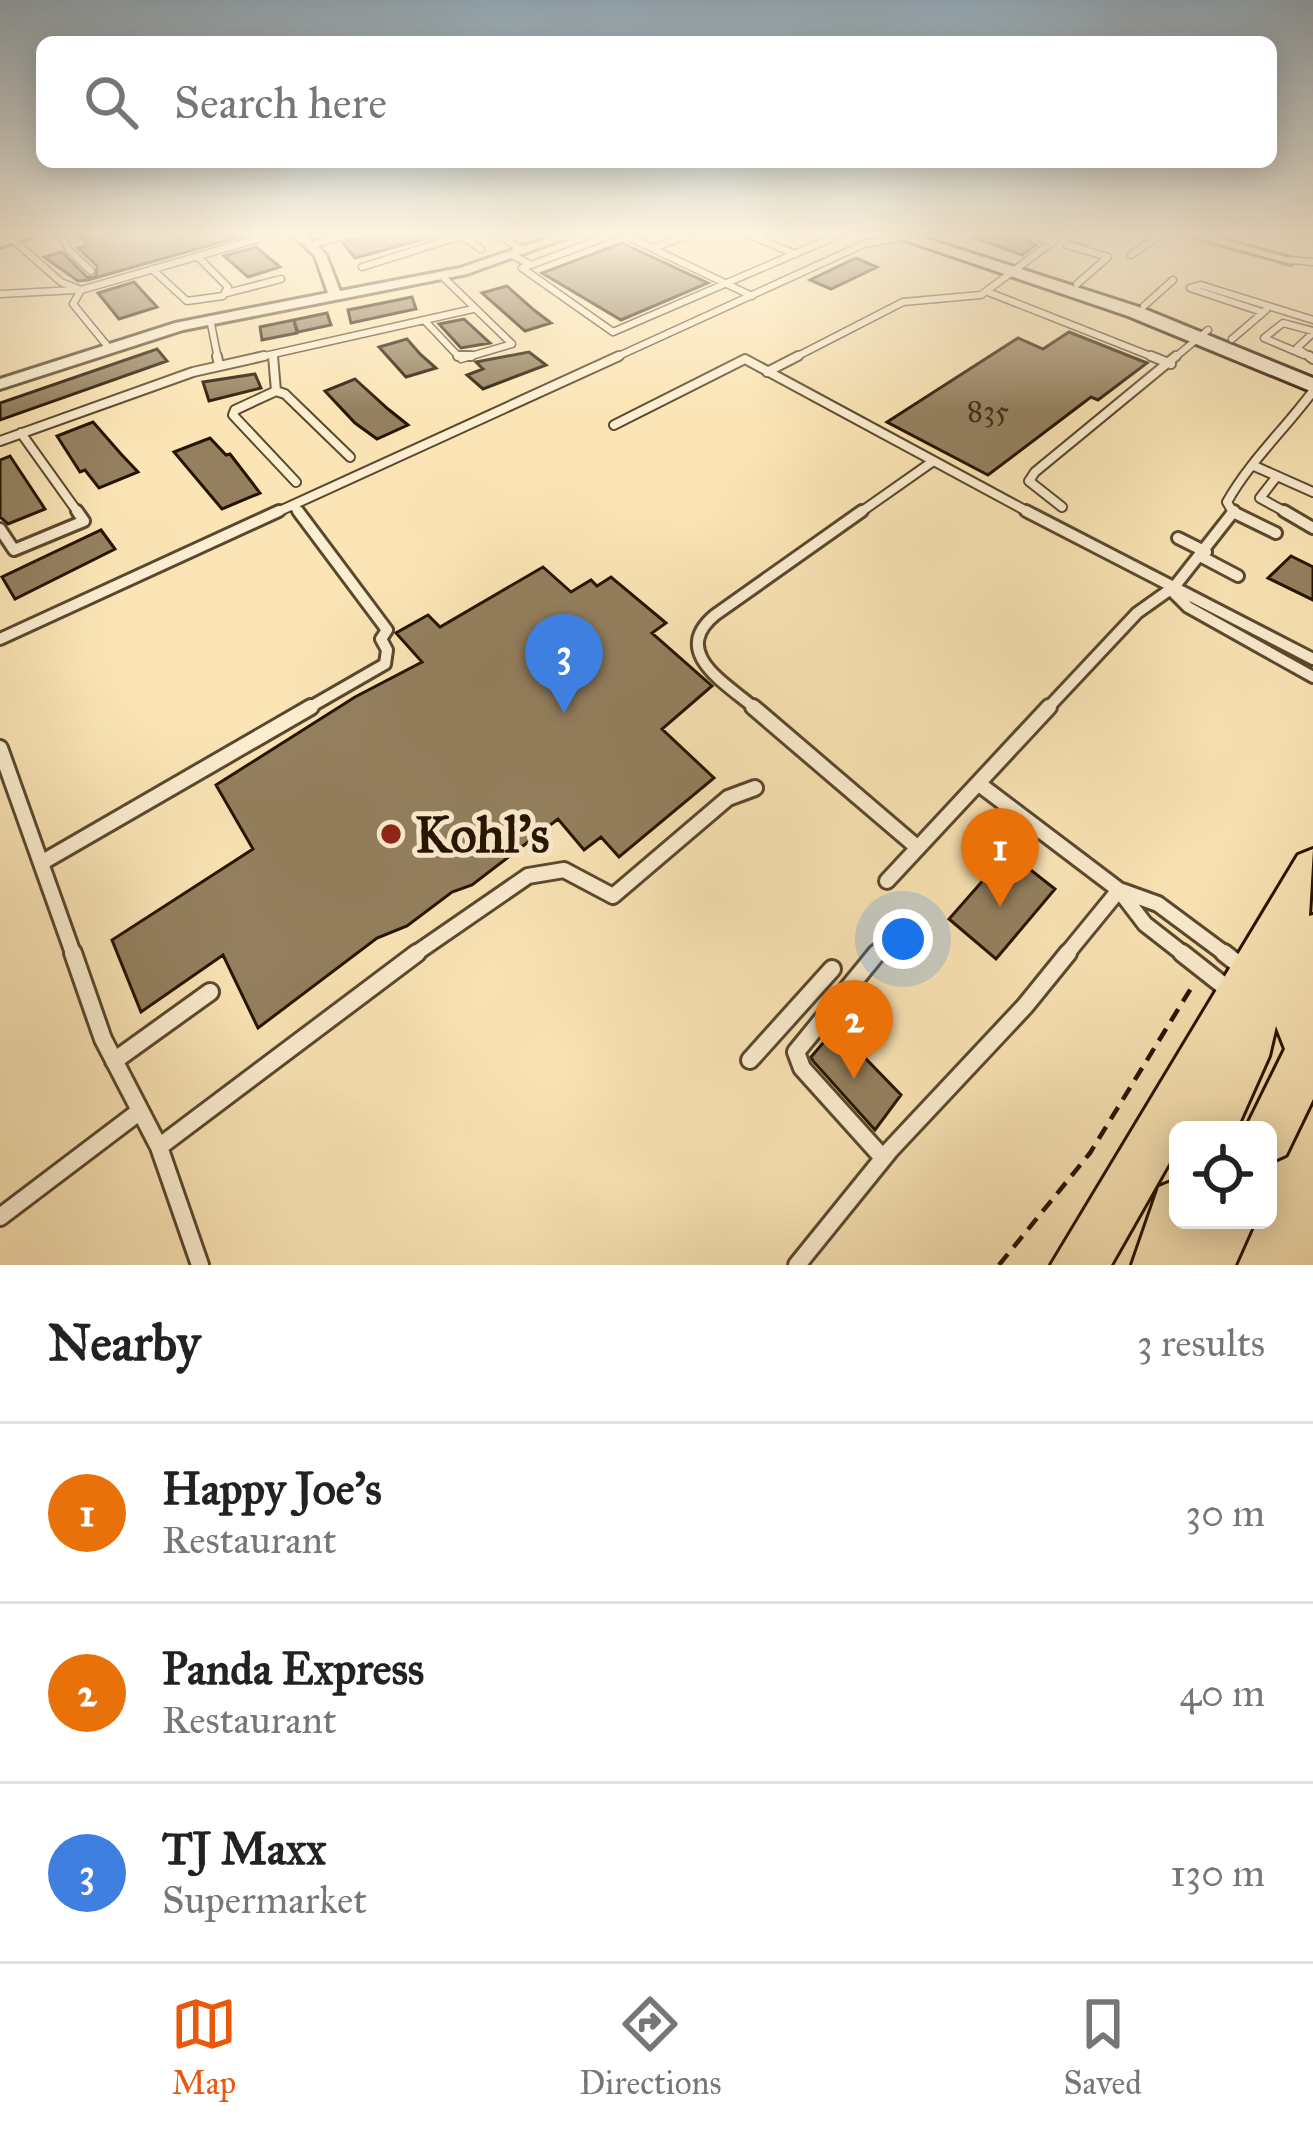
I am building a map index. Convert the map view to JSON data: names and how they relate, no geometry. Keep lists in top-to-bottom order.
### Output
{
  "places": ["Kohl's"],
  "house_numbers": ["835"],
  "page": {
    "search": "Search here",
    "pins": ["3", "1", "2"],
    "heading": ["Nearby", "3 results"],
    "list": [
      {
        "mark": "1",
        "name": "Happy Joe's",
        "note": "Restaurant",
        "value": "30 m"
      },
      {
        "mark": "2",
        "name": "Panda Express",
        "note": "Restaurant",
        "value": "40 m"
      },
      {
        "mark": "3",
        "name": "TJ Maxx",
        "note": "Supermarket",
        "value": "130 m"
      }
    ],
    "nav": ["Map", "Directions", "Saved"]
  }
}
